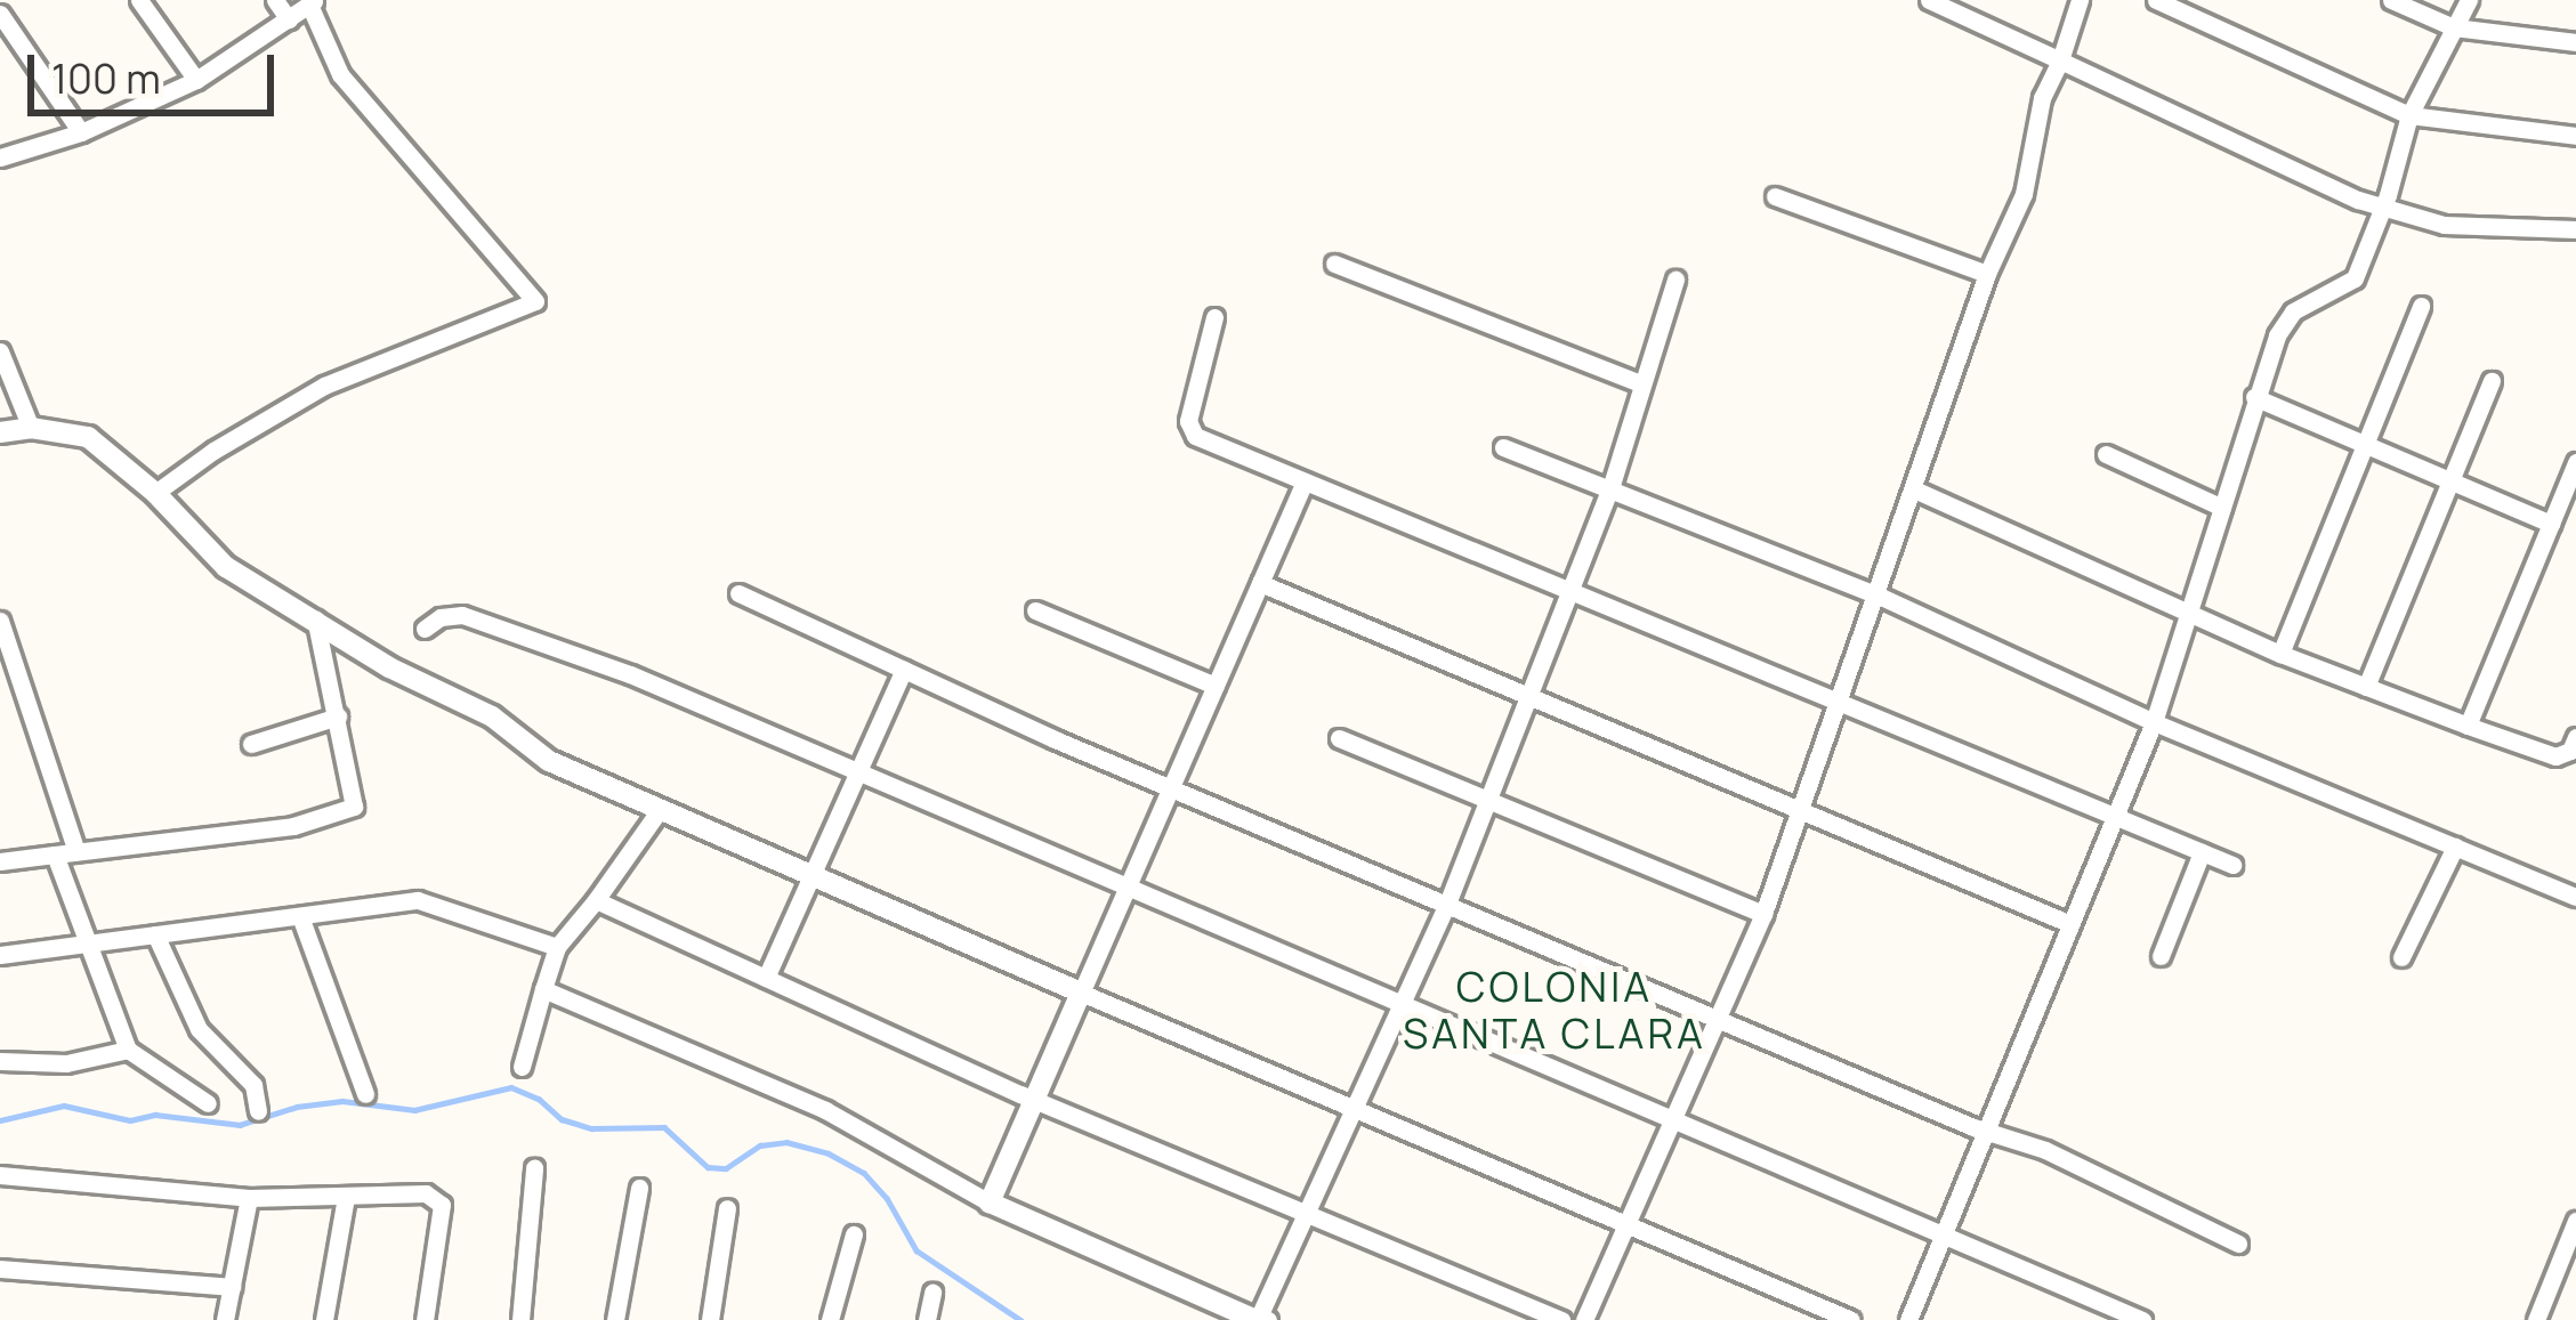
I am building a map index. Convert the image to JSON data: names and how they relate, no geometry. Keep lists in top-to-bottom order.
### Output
{
  "districts": ["COLONIA SANTA CLARA"],
  "scale_bar": "100 m"
}
